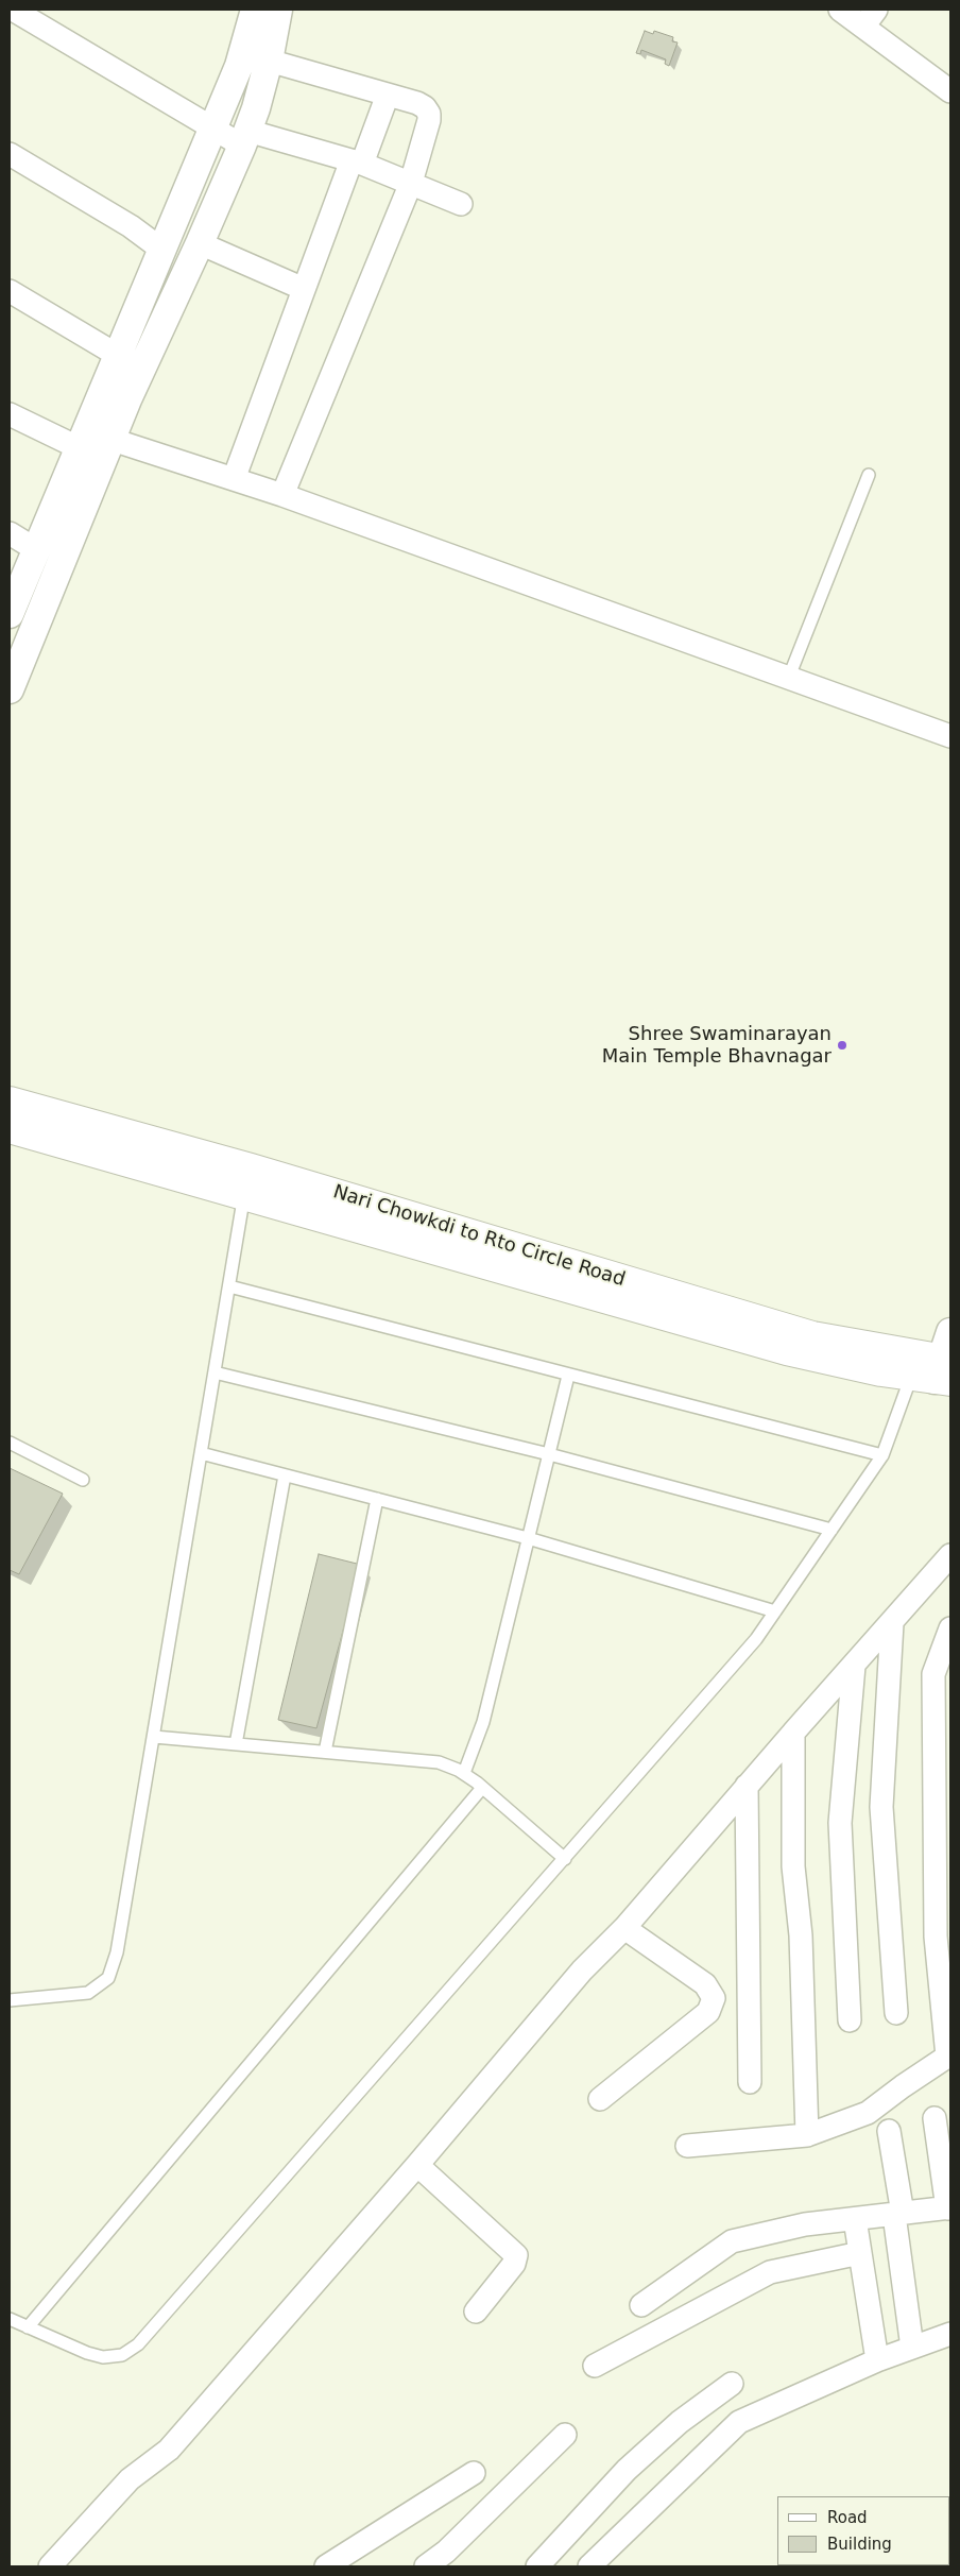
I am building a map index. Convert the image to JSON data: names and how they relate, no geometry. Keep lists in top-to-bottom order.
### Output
{
  "streets": {
    "highway": ["Nari Chowkdi to Rto Circle Road"]
  },
  "places": ["Shree Swaminarayan Main Temple Bhavnagar"],
  "legend": ["Road", "Building"]
}
